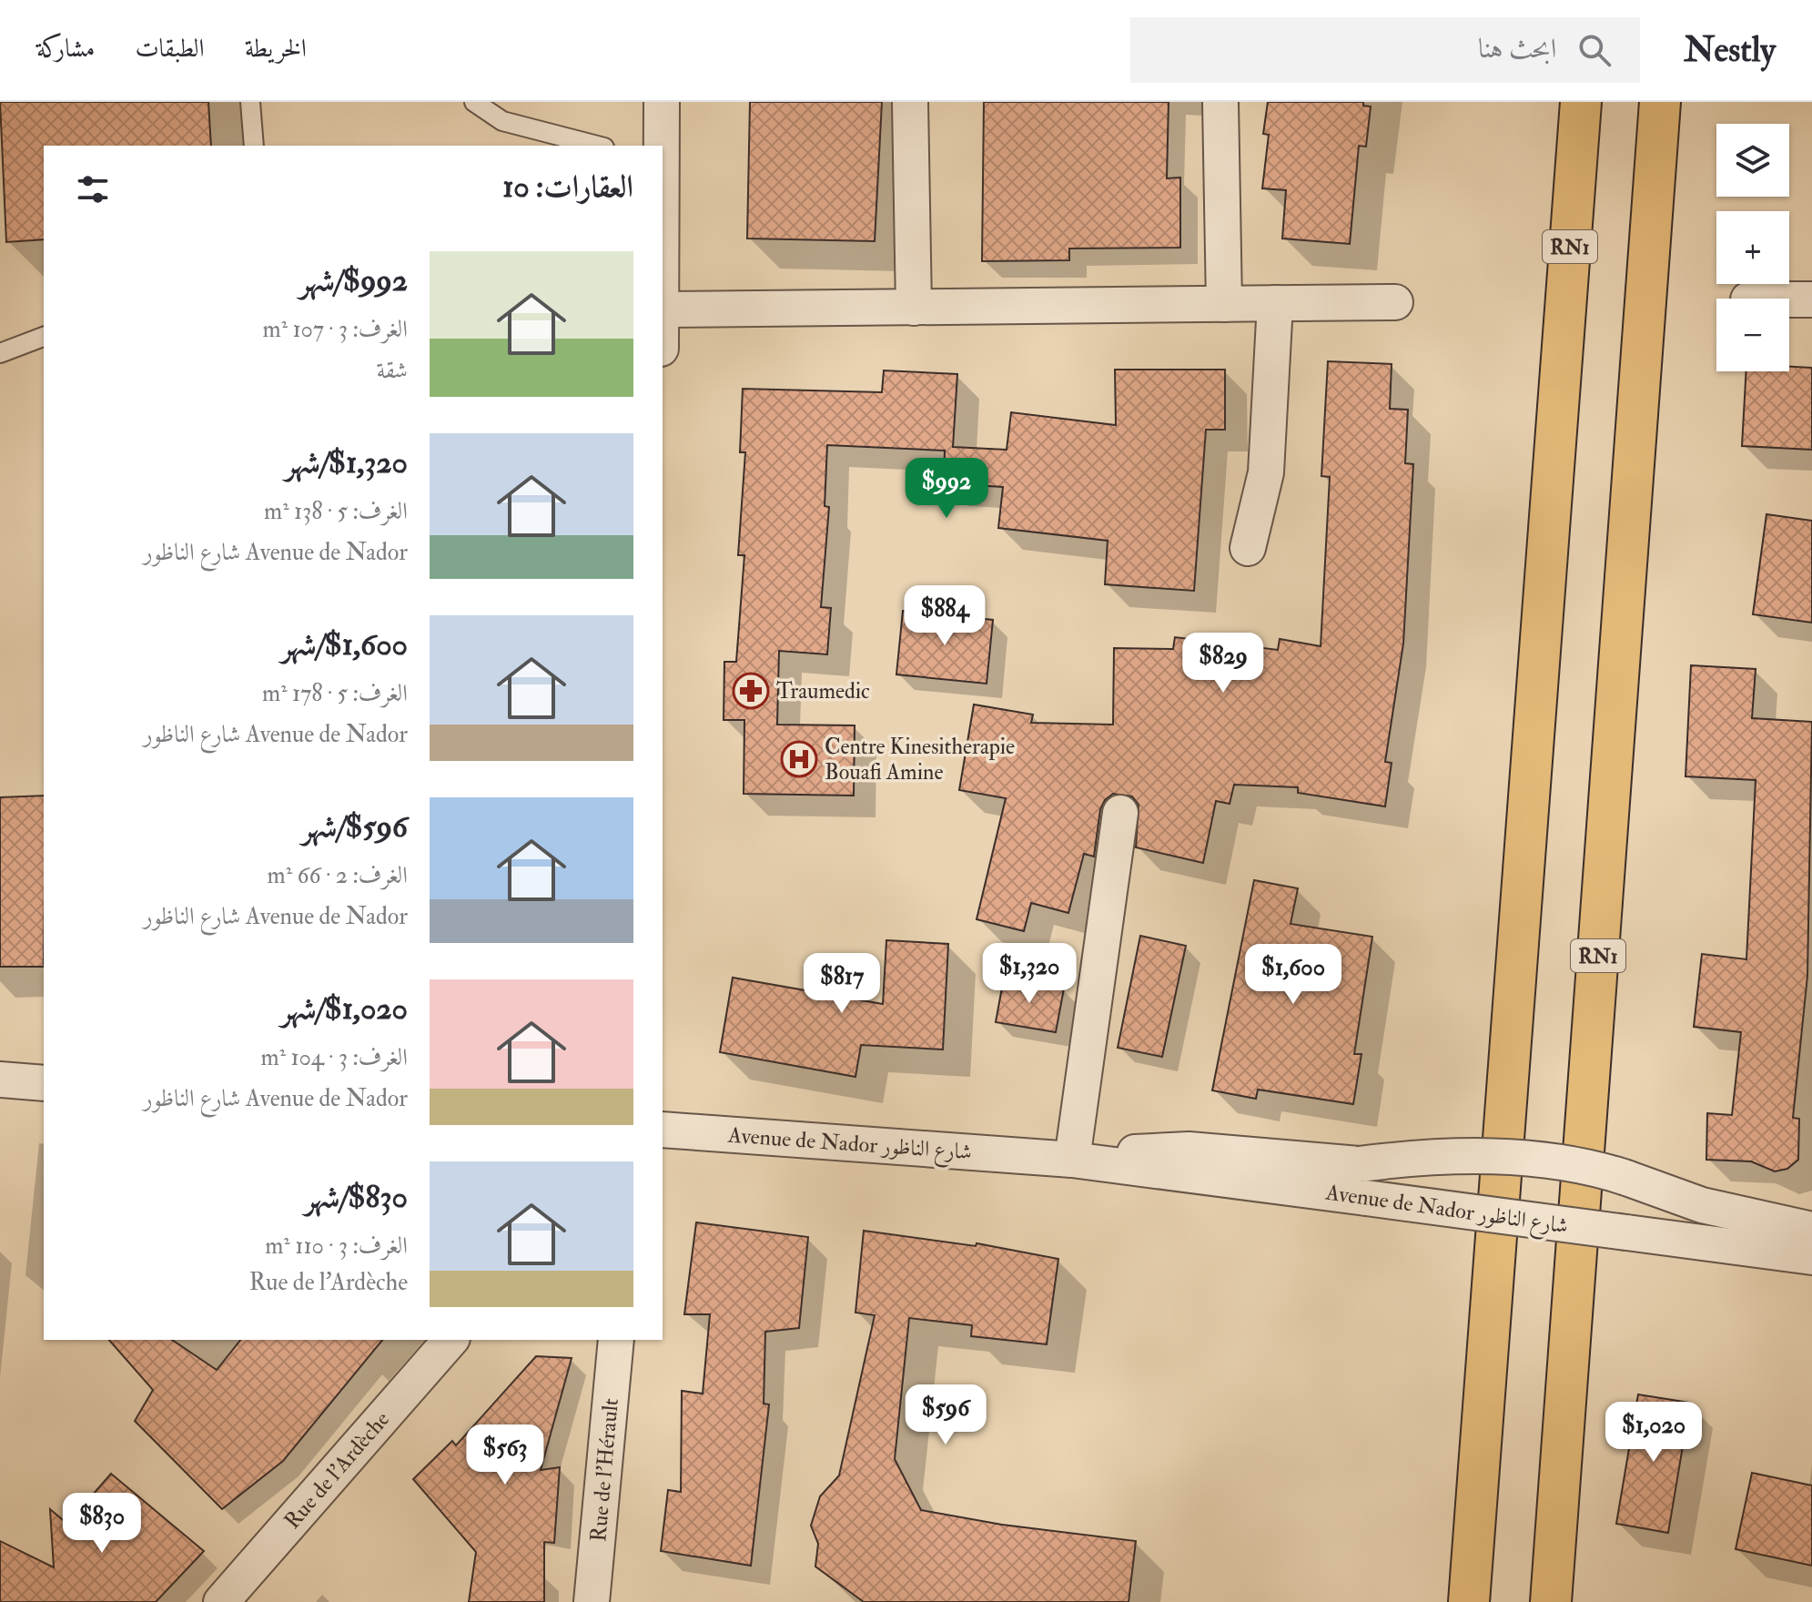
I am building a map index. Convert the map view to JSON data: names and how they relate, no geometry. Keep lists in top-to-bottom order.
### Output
{
  "streets": {
    "highway": ["RN1"],
    "street": ["Avenue de Nador شارع الناظور", "Rue de l'Ardèche", "Rue de l'Hérault"]
  },
  "places": {
    "pharmacy": ["Traumedic"],
    "hospital": ["Centre Kinesitherapie Bouafi Amine"]
  },
  "page": {
    "header": "Nestly",
    "search": "ابحث هنا",
    "nav": ["الخريطة", "الطبقات", "مشاركة"],
    "map_buttons": ["+", "−"],
    "heading": "العقارات: 10",
    "list": [
      {
        "name": "$992/شهر",
        "note": "الغرف: 3 · 107 m² · شقة"
      },
      {
        "name": "$1,320/شهر",
        "note": "الغرف: 5 · 138 m² · Avenue de Nador شارع الناظور"
      },
      {
        "name": "$1,600/شهر",
        "note": "الغرف: 5 · 178 m² · Avenue de Nador شارع الناظور"
      },
      {
        "name": "$596/شهر",
        "note": "الغرف: 2 · 66 m² · Avenue de Nador شارع الناظور"
      },
      {
        "name": "$1,020/شهر",
        "note": "الغرف: 3 · 104 m² · Avenue de Nador شارع الناظور"
      },
      {
        "name": "$830/شهر",
        "note": "الغرف: 3 · 110 m² · Rue de l'Ardèche"
      }
    ],
    "price": [
      "$992",
      "$884",
      "$829",
      "$1,320",
      "$1,600",
      "$817",
      "$596",
      "$1,020",
      "$563",
      "$830"
    ]
  }
}
